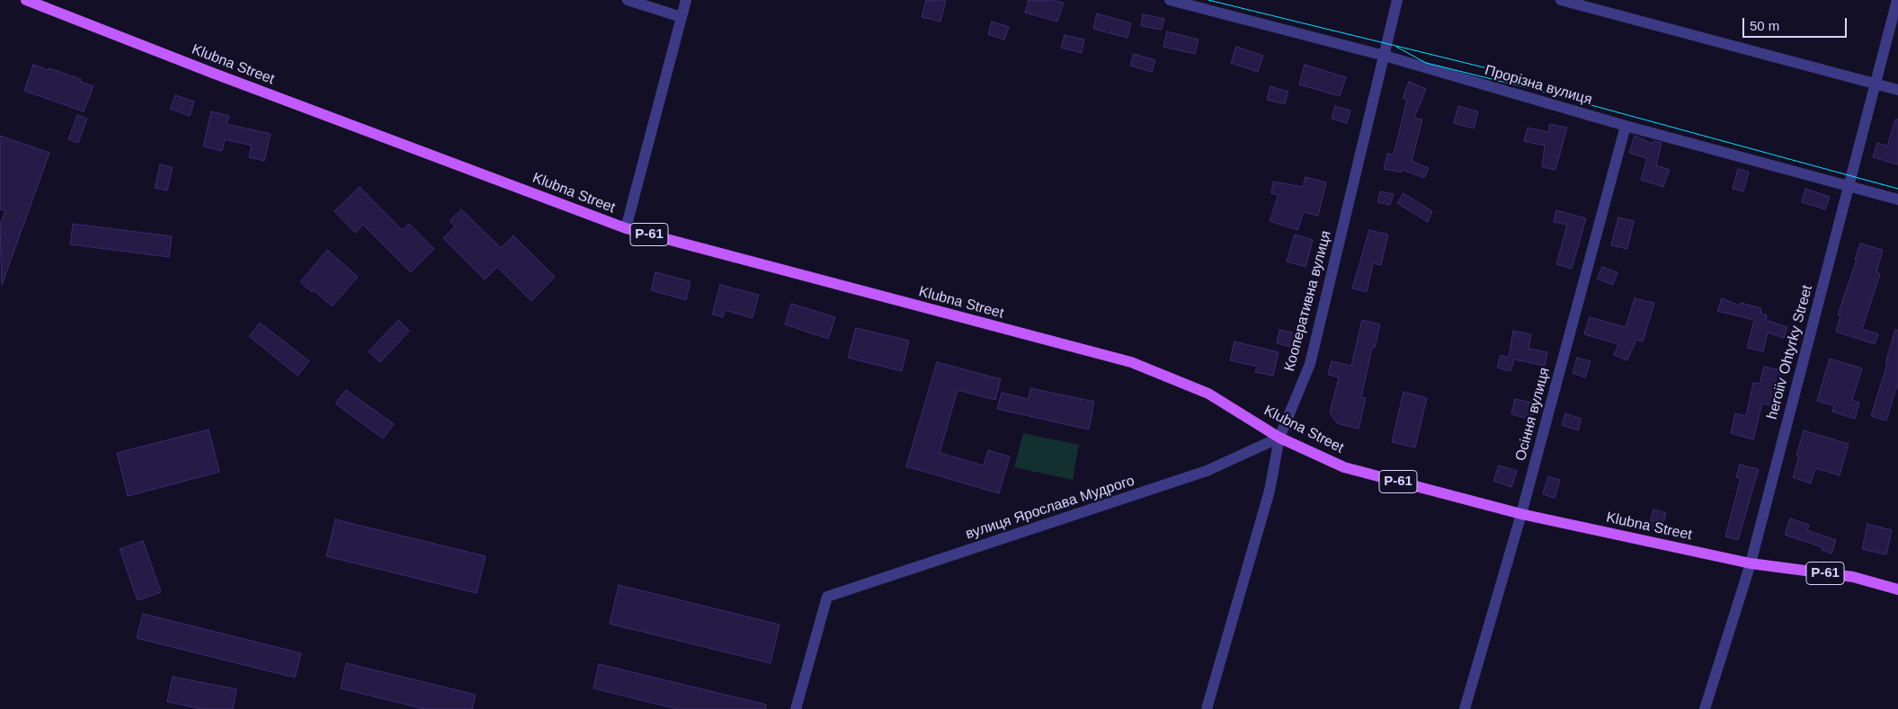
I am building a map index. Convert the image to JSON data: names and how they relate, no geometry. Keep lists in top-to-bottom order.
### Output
{
  "streets": {
    "main road": ["Klubna Street", "Р-61"],
    "street": [
      "Прорізна вулиця",
      "Кооперативна вулиця",
      "heroiiv Ohtyrky Street",
      "Осіння вулиця",
      "вулиця Ярослава Мудрого"
    ]
  },
  "crossings": [
    ["Klubna Street", "Кооперативна вулиця"],
    ["Klubna Street", "heroiiv Ohtyrky Street"],
    ["Klubna Street", "Осіння вулиця"],
    ["Klubna Street", "вулиця Ярослава Мудрого"],
    ["Прорізна вулиця", "Кооперативна вулиця"],
    ["Прорізна вулиця", "heroiiv Ohtyrky Street"],
    ["Прорізна вулиця", "Осіння вулиця"],
    ["Кооперативна вулиця", "вулиця Ярослава Мудрого"]
  ],
  "scale_bar": "50 m"
}
